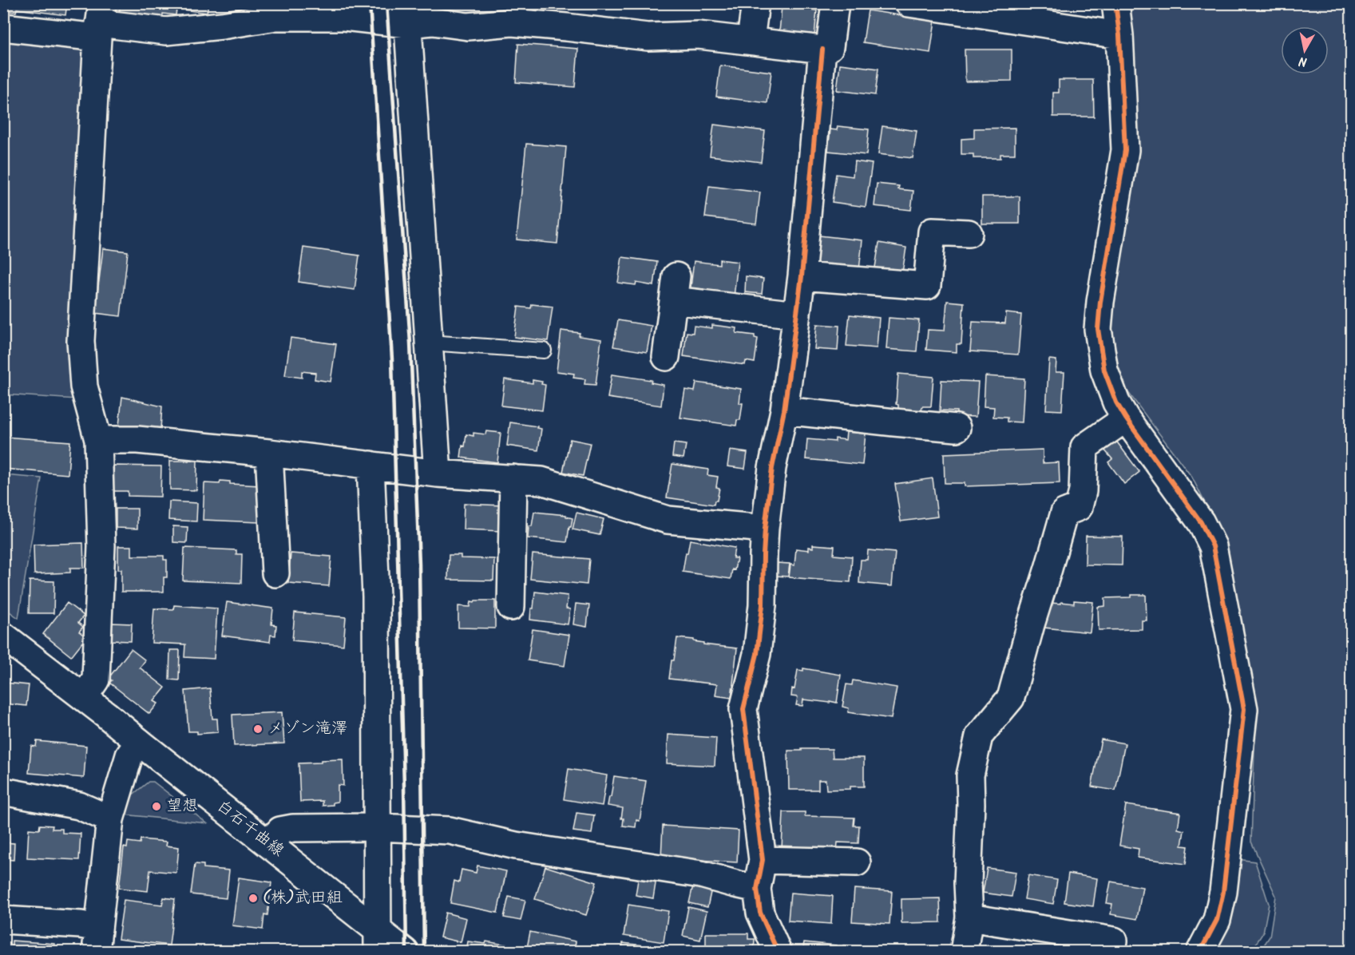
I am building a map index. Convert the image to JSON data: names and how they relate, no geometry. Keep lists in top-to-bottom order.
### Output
{
  "streets": {
    "street": ["白石千曲線"]
  },
  "places": ["メゾン滝澤", "望想", "(株)武田組"],
  "north": "bottom"
}
